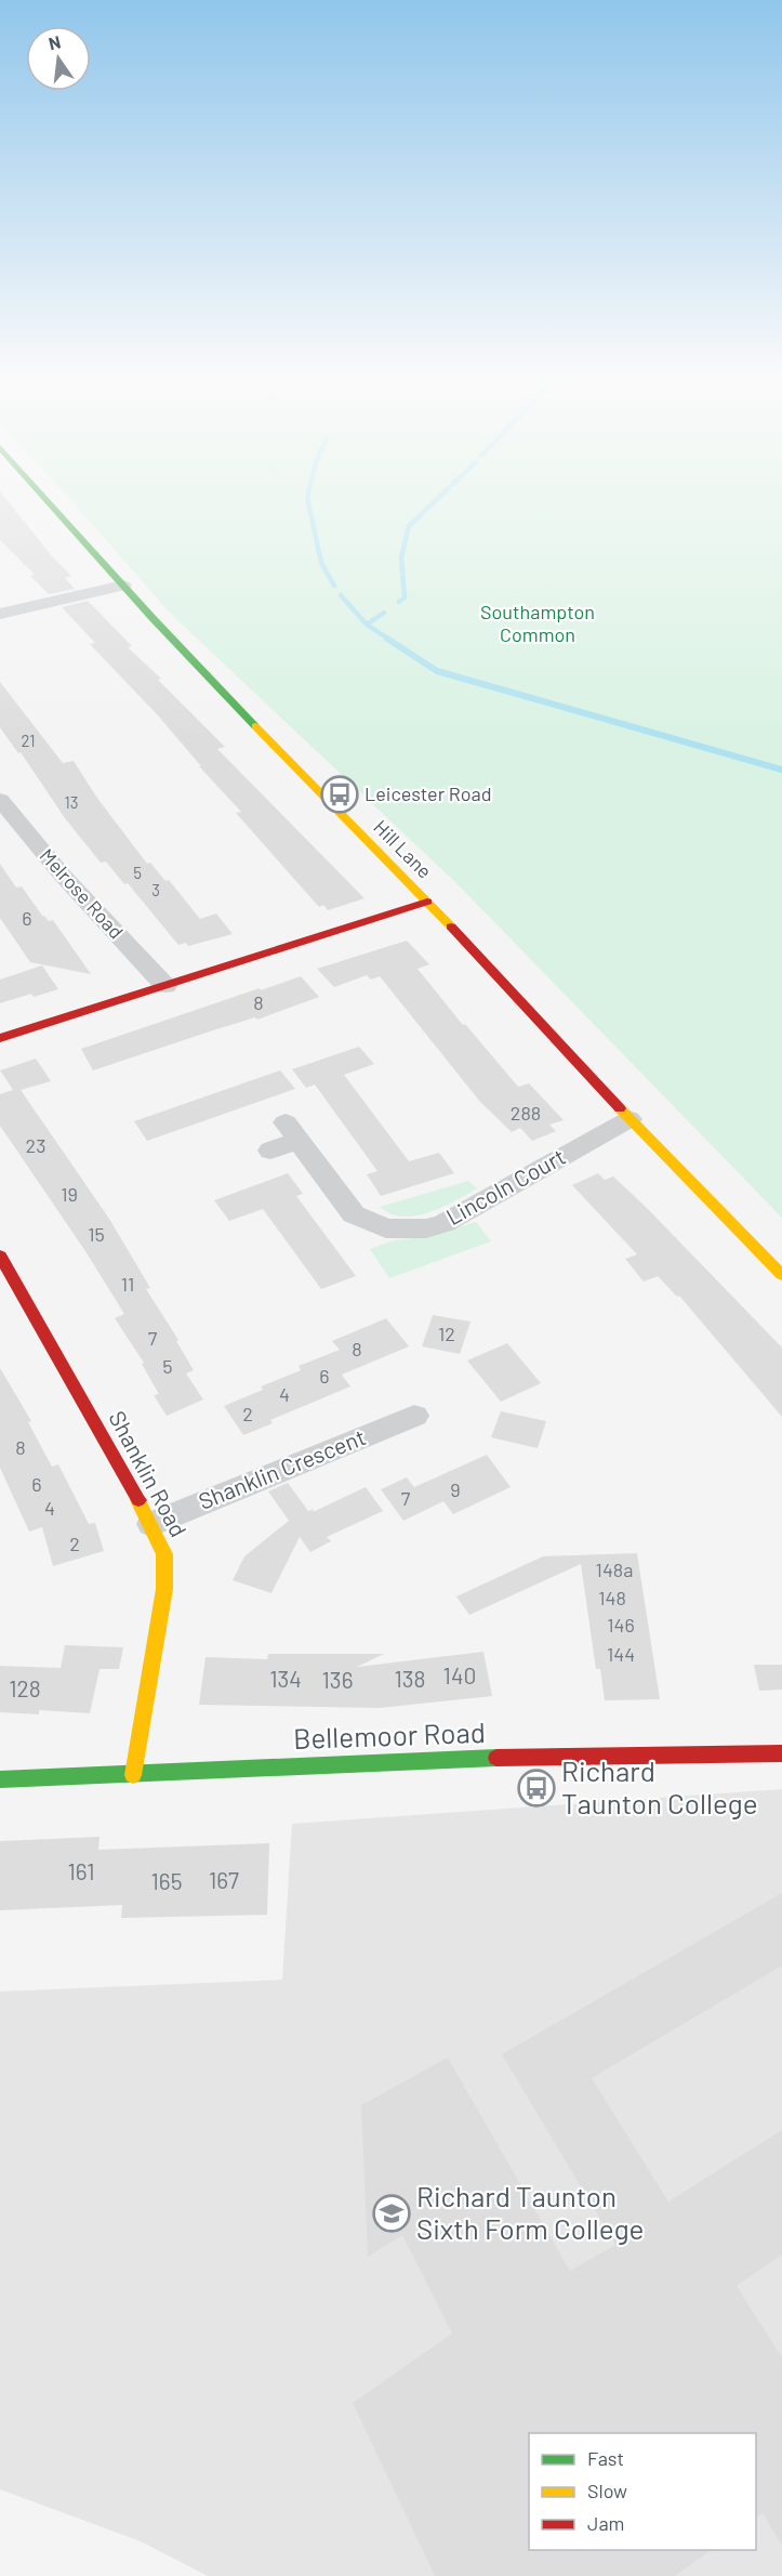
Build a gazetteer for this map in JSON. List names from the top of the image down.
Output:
{
  "streets": {
    "street": [
      "Hill Lane",
      "Melrose Road",
      "Lincoln Court",
      "Shanklin Crescent",
      "Shanklin Road",
      "Bellemoor Road"
    ]
  },
  "crossings": [
    ["Hill Lane", "Lincoln Court"],
    ["Shanklin Crescent", "Shanklin Road"],
    ["Shanklin Road", "Bellemoor Road"]
  ],
  "parks": ["Southampton Common"],
  "places": {
    "bus stop": ["Leicester Road", "Richard Taunton College"],
    "school or university": ["Richard Taunton Sixth Form College"]
  },
  "house_numbers": [
    "21",
    "13",
    "5",
    "3",
    "6",
    "8",
    "288",
    "23",
    "19",
    "15",
    "11",
    "12",
    "7",
    "8",
    "5",
    "6",
    "4",
    "2",
    "8",
    "6",
    "9",
    "7",
    "4",
    "2",
    "148a",
    "148",
    "146",
    "144",
    "140",
    "134",
    "138",
    "136",
    "128",
    "161",
    "167",
    "165"
  ],
  "legend": ["Fast", "Slow", "Jam"],
  "north": "top"
}
